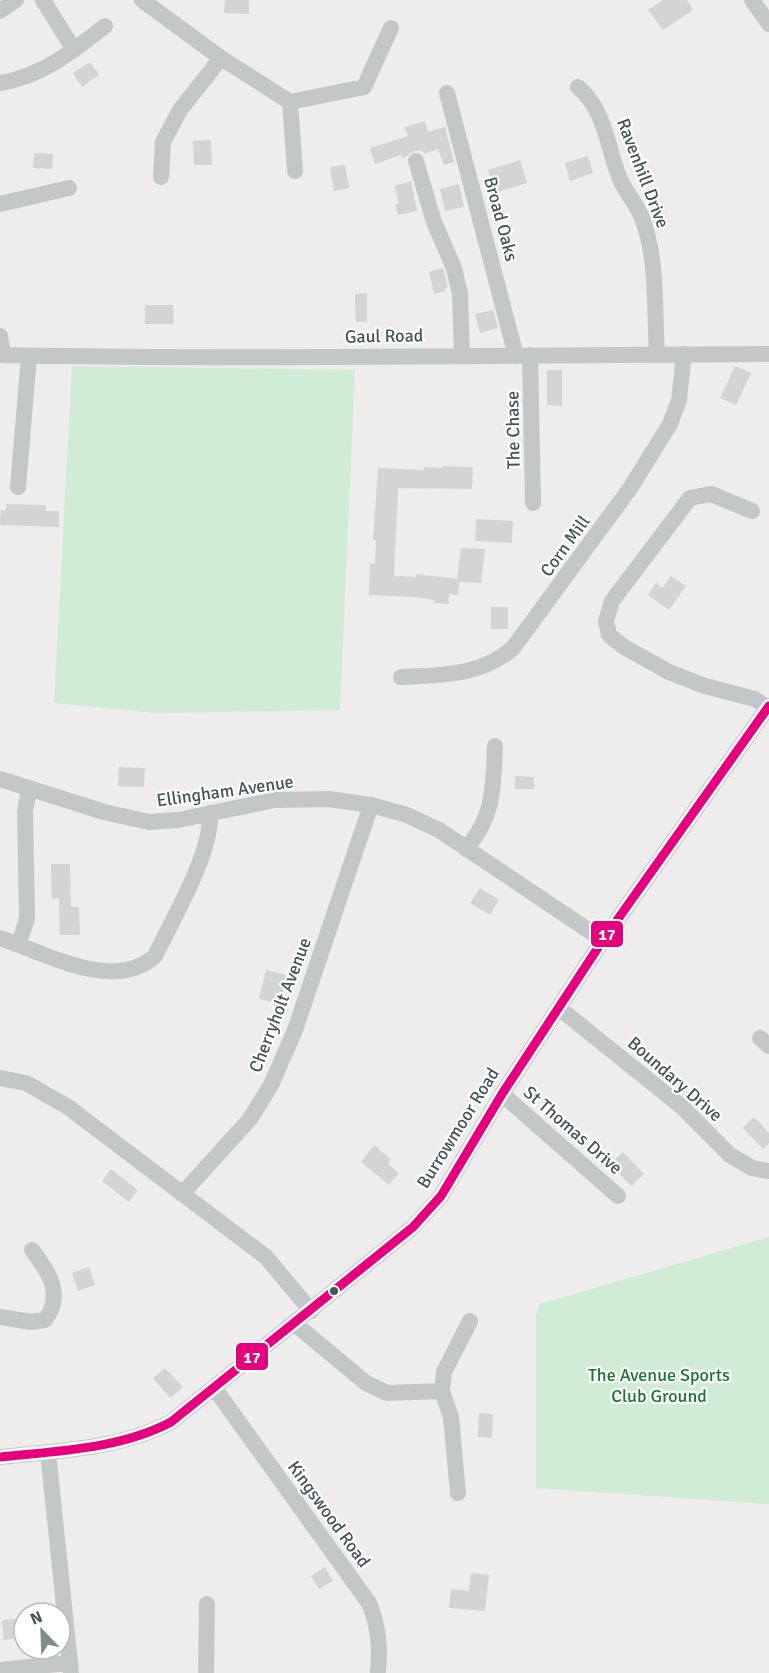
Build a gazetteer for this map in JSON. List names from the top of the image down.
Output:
{
  "streets": {
    "street": [
      "Ravenhill Drive",
      "Broad Oaks",
      "Gaul Road",
      "The Chase",
      "Corn Mill",
      "Ellingham Avenue",
      "Cherryholt Avenue",
      "Boundary Drive",
      "Burrowmoor Road",
      "St Thomas Drive",
      "Kingswood Road"
    ]
  },
  "crossings": [
    ["Ravenhill Drive", "Gaul Road"],
    ["Broad Oaks", "Gaul Road"],
    ["Broad Oaks", "The Chase"],
    ["Gaul Road", "The Chase"],
    ["Gaul Road", "Corn Mill"],
    ["Ellingham Avenue", "Cherryholt Avenue"],
    ["Ellingham Avenue", "Burrowmoor Road"],
    ["Boundary Drive", "Burrowmoor Road"],
    ["Burrowmoor Road", "St Thomas Drive"],
    ["Burrowmoor Road", "Kingswood Road"]
  ],
  "parks": ["The Avenue Sports Club Ground"],
  "lines": ["transit line 17"],
  "north": "top left"
}
